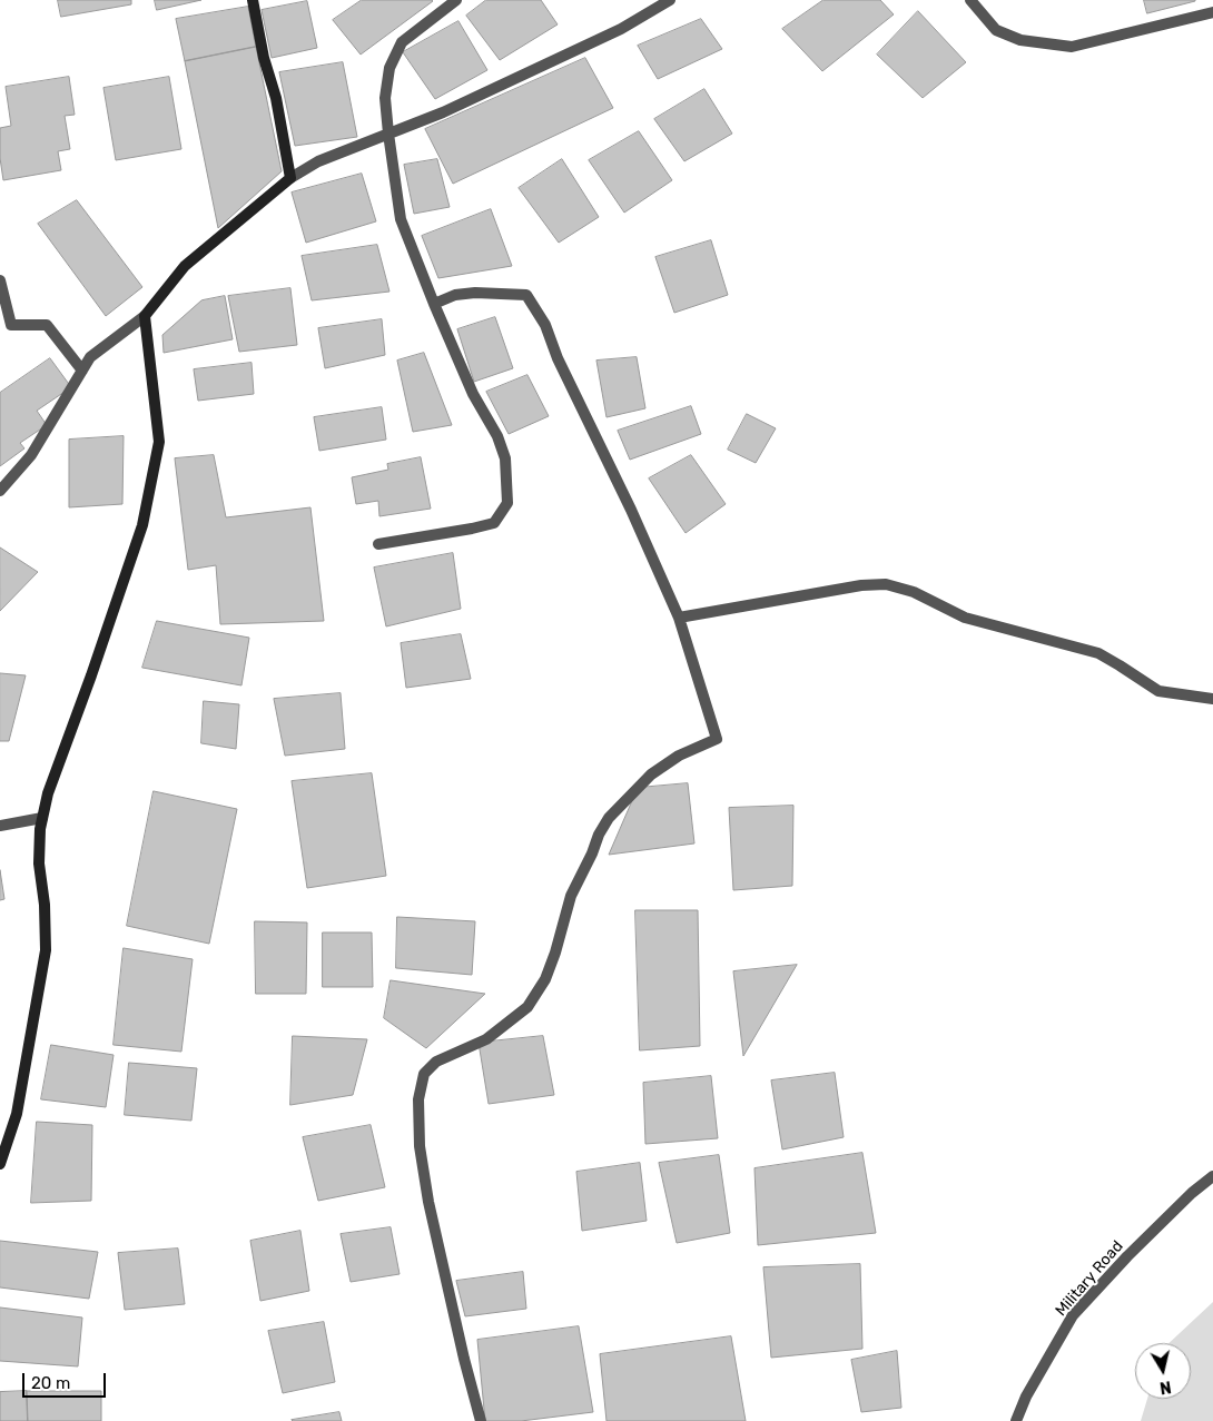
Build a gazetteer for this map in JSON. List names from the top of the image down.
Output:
{
  "streets": {
    "street": ["Military Road"]
  },
  "scale_bar": "20 m",
  "north": "bottom"
}
